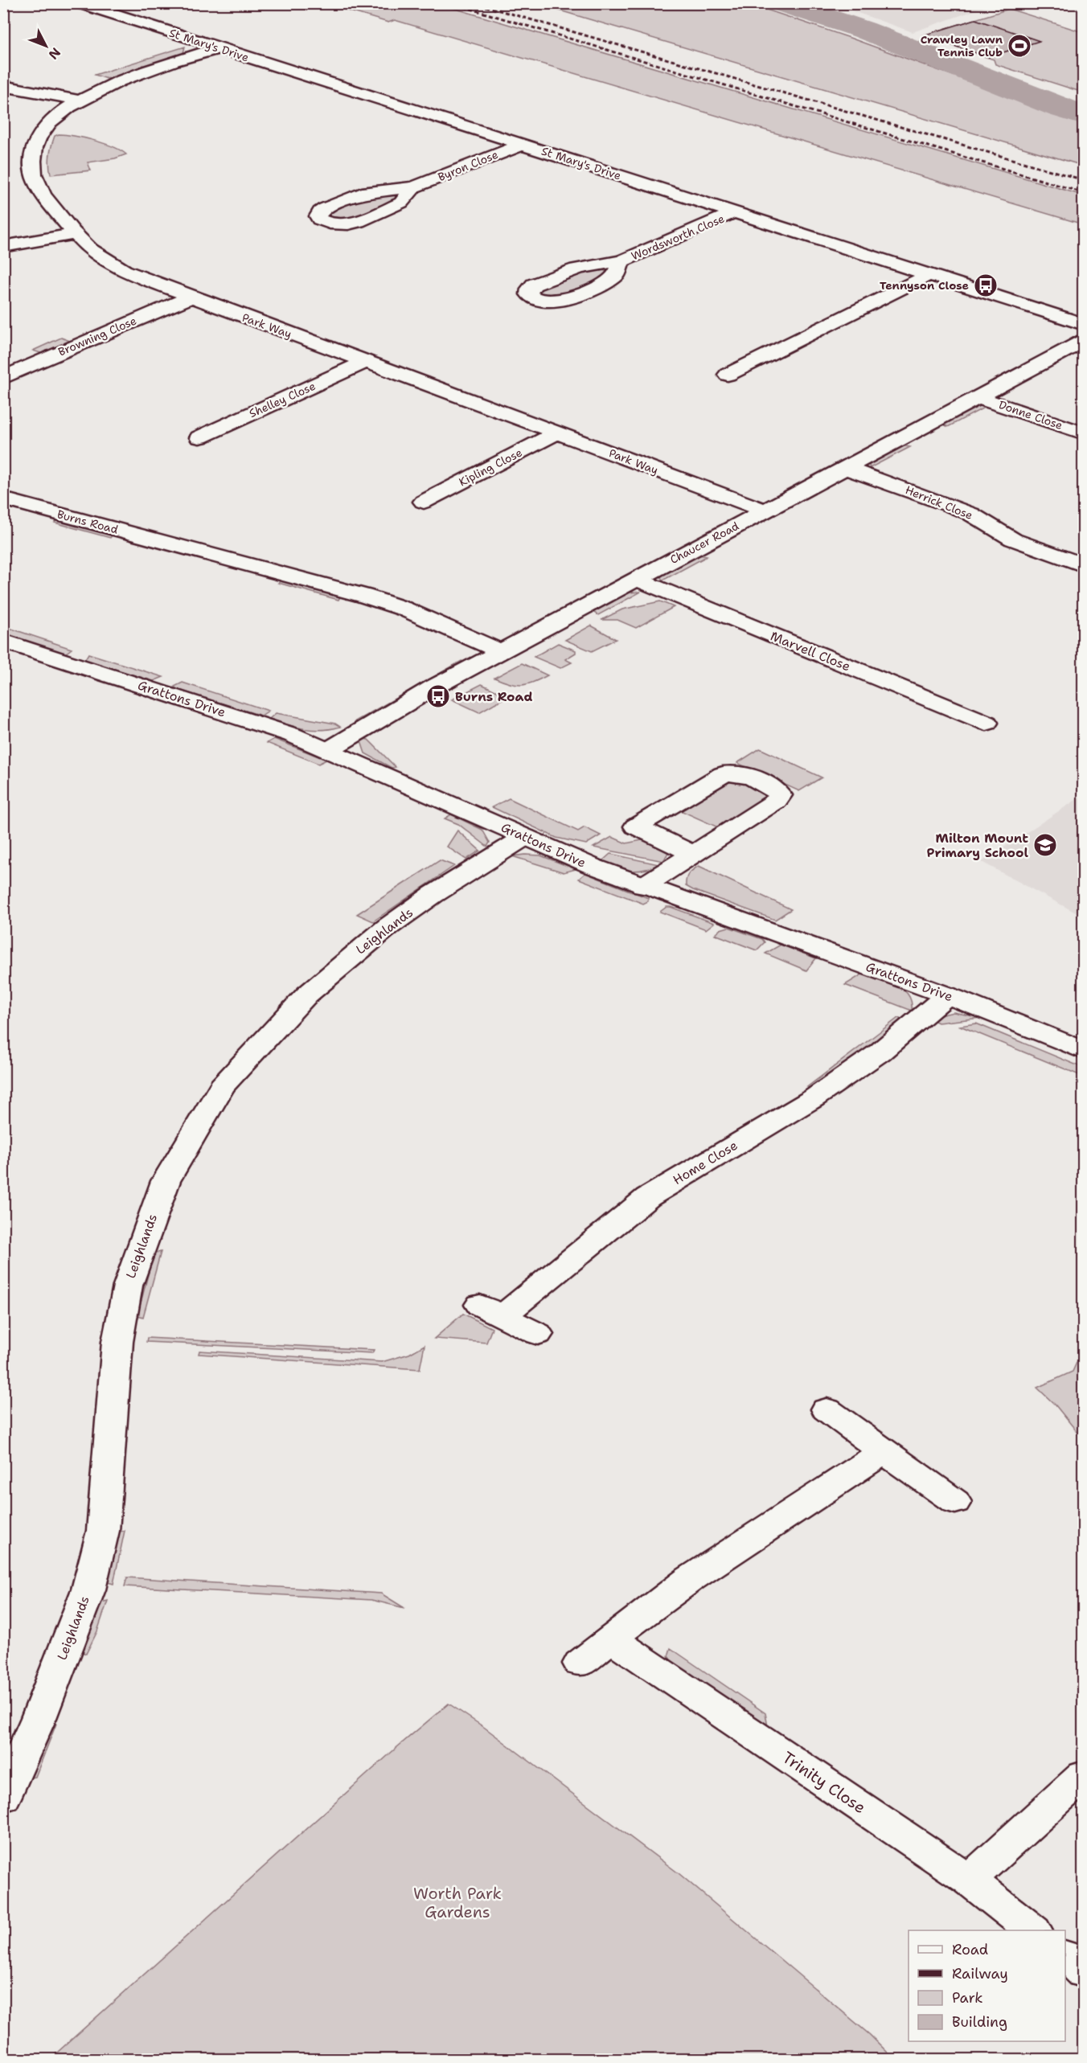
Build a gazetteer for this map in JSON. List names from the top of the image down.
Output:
{
  "streets": {
    "street": [
      "St Mary's Drive",
      "Byron Close",
      "Wordsworth Close",
      "Park Way",
      "Browning Close",
      "Shelley Close",
      "Donne Close",
      "Kipling Close",
      "Herrick Close",
      "Burns Road",
      "Chaucer Road",
      "Marvell Close",
      "Grattons Drive",
      "Leighlands",
      "Home Close",
      "Trinity Close"
    ]
  },
  "crossings": [
    ["St Mary's Drive", "Byron Close"],
    ["St Mary's Drive", "Wordsworth Close"],
    ["St Mary's Drive", "Park Way"],
    ["Park Way", "Browning Close"],
    ["Park Way", "Shelley Close"],
    ["Park Way", "Kipling Close"],
    ["Park Way", "Chaucer Road"],
    ["Donne Close", "Chaucer Road"],
    ["Herrick Close", "Chaucer Road"],
    ["Burns Road", "Chaucer Road"],
    ["Chaucer Road", "Marvell Close"],
    ["Chaucer Road", "Grattons Drive"],
    ["Grattons Drive", "Leighlands"],
    ["Grattons Drive", "Home Close"]
  ],
  "parks": ["Worth Park Gardens"],
  "places": {
    "sports": ["Crawley Lawn Tennis Club"],
    "bus stop": ["Tennyson Close", "Burns Road"],
    "school or university": ["Milton Mount Primary School"]
  },
  "legend": [
    "Road",
    "Railway",
    "Park",
    "Building"
  ],
  "north": "bottom right"
}
